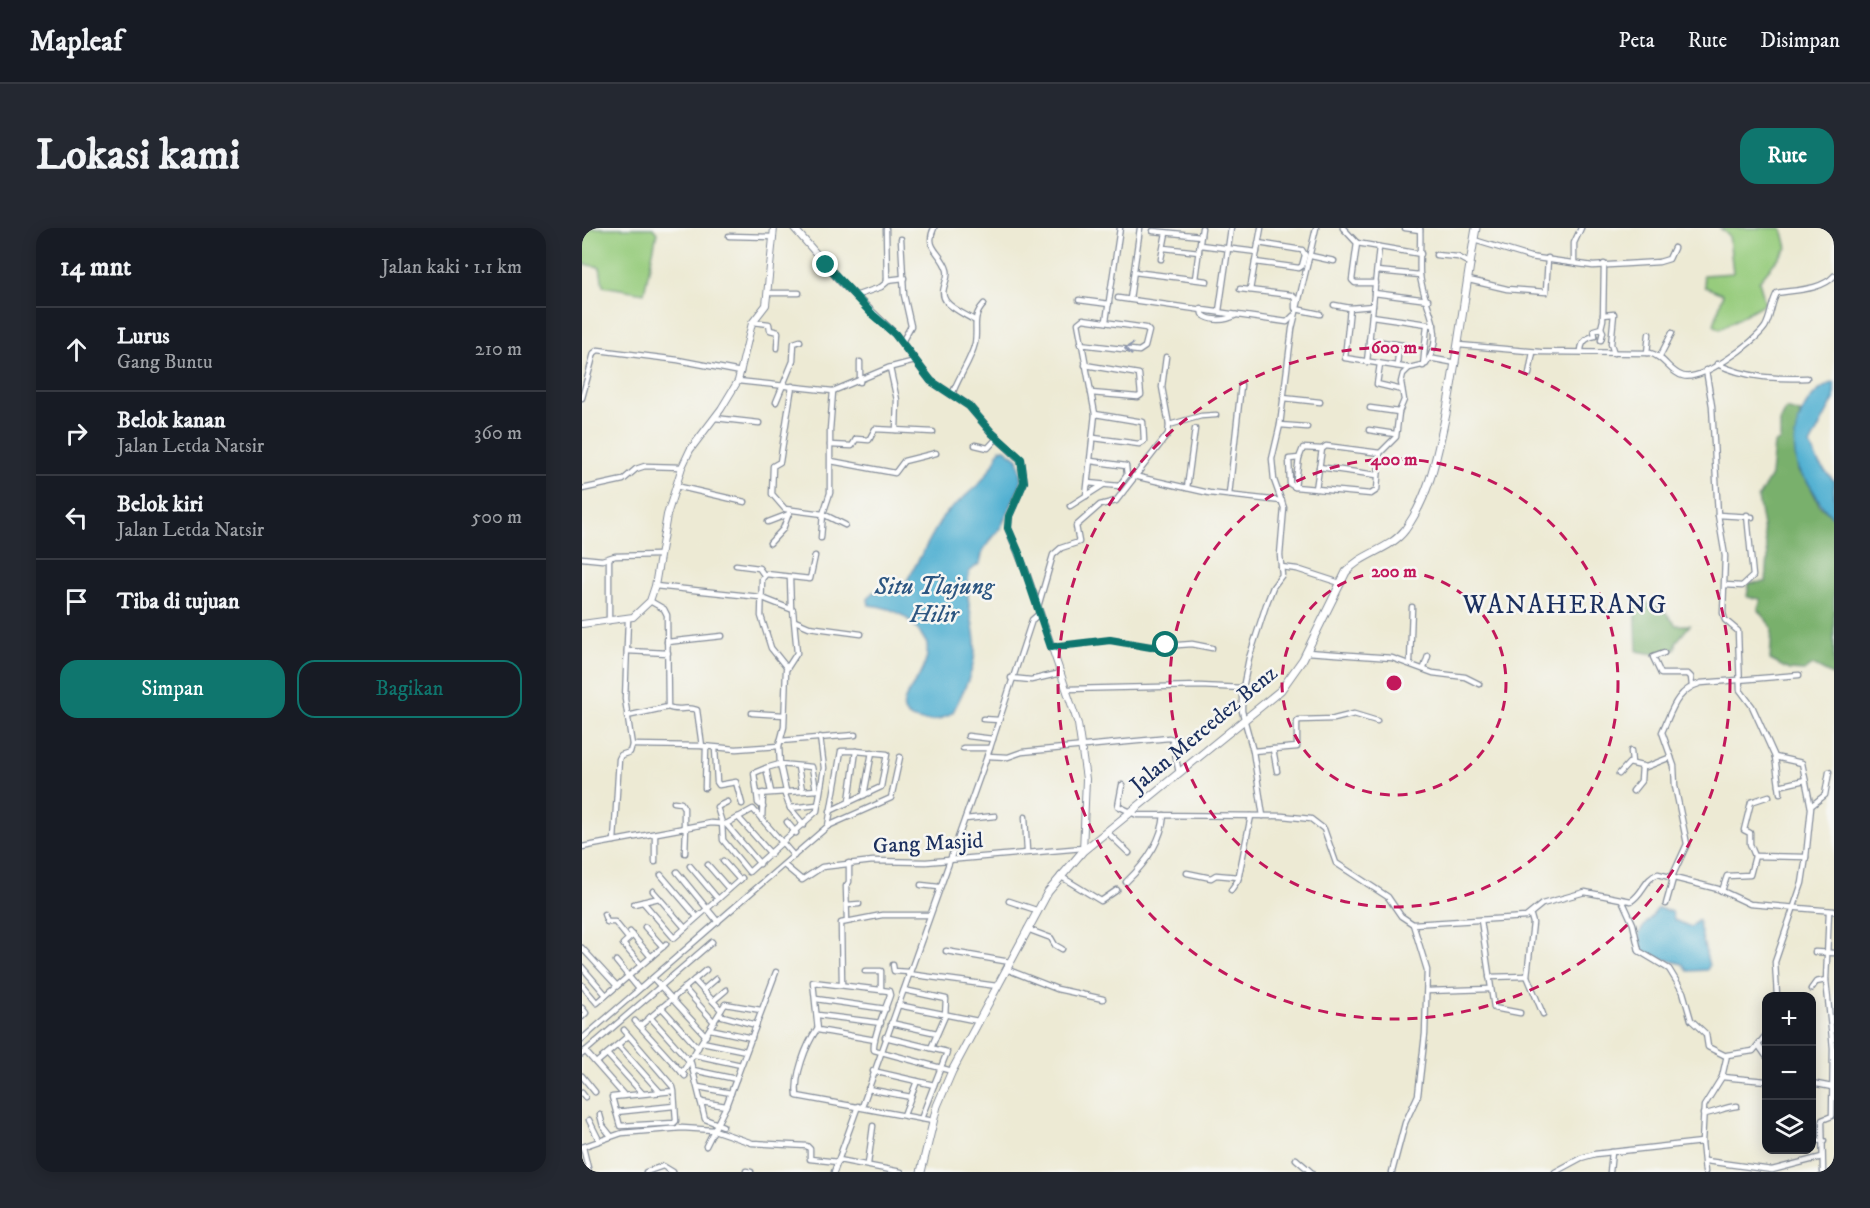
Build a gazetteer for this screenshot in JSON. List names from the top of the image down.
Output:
{
  "streets": {
    "main road": ["Jalan Mercedez Benz"],
    "street": ["Gang Masjid"]
  },
  "crossings": [
    ["Jalan Mercedez Benz", "Gang Masjid"]
  ],
  "districts": ["WANAHERANG"],
  "water": ["Situ Tlajung Hilir"],
  "page": {
    "header": "Mapleaf",
    "nav": ["Peta", "Rute", "Disimpan"],
    "buttons": [
      "Rute",
      ["Simpan", "Bagikan"]
    ],
    "title": "Lokasi kami",
    "heading": ["14 mnt", "Jalan kaki · 1.1 km"],
    "list": [
      ["Lurus", "Gang Buntu", "210 m"],
      ["Belok kanan", "Jalan Letda Natsir", "360 m"],
      ["Belok kiri", "Jalan Letda Natsir", "500 m"],
      "Tiba di tujuan"
    ],
    "map_buttons": ["+", "−"]
  },
  "rings": ["600 m", "400 m", "200 m"]
}
